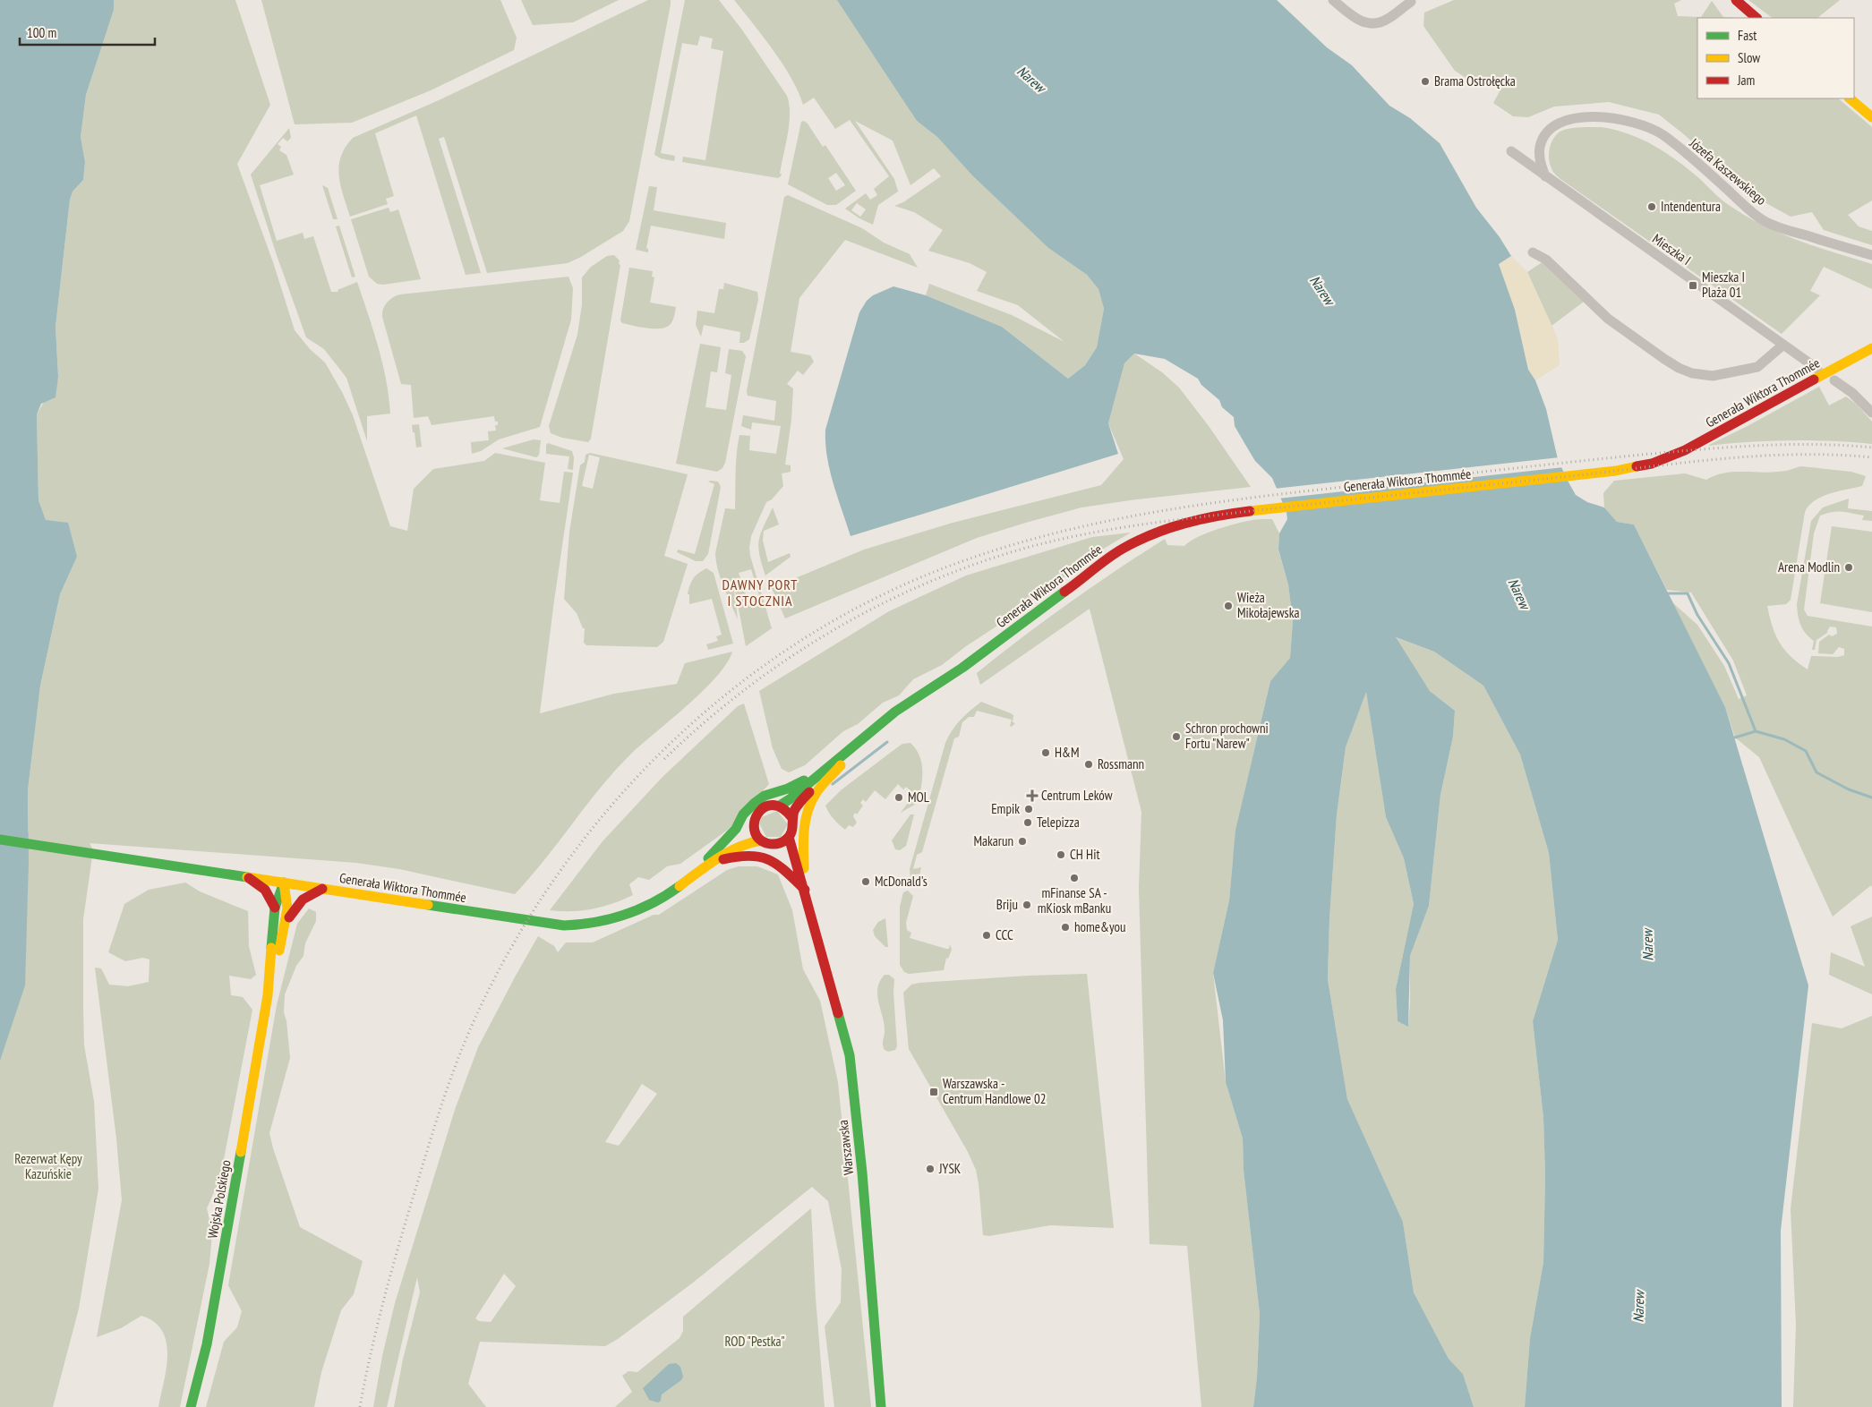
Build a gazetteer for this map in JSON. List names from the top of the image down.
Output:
{
  "streets": {
    "main road": ["Generała Wiktora Thommée", "Warszawska", "Wojska Polskiego"],
    "street": ["Józefa Kaszewskiego", "Mieszka I"]
  },
  "crossings": [
    ["Józefa Kaszewskiego", "Mieszka I"],
    ["Mieszka I", "Generała Wiktora Thommée"],
    ["Generała Wiktora Thommée", "Warszawska"],
    ["Generała Wiktora Thommée", "Wojska Polskiego"]
  ],
  "districts": ["DAWNY PORT I STOCZNIA"],
  "water": ["Narew"],
  "parks": ["Rezerwat Kępy Kazuńskie", "ROD \"Pestka\""],
  "places": {
    "other": [
      "Brama Ostrołęcka",
      "Intendentura",
      "Arena Modlin",
      "Wieża Mikołajewska",
      "Schron prochowni Fortu \"Narew\"",
      "H&M",
      "Rossmann",
      "MOL",
      "Empik",
      "Telepizza",
      "Makarun",
      "CH Hit",
      "mFinanse SA - mKiosk mBanku",
      "McDonald's",
      "Briju",
      "home&you",
      "CCC",
      "JYSK"
    ],
    "transit": ["Mieszka I Plaża 01", "Warszawska - Centrum Handlowe 02"],
    "health": ["Centrum Leków"]
  },
  "legend": ["Fast", "Slow", "Jam"],
  "scale_bar": "100 m"
}
